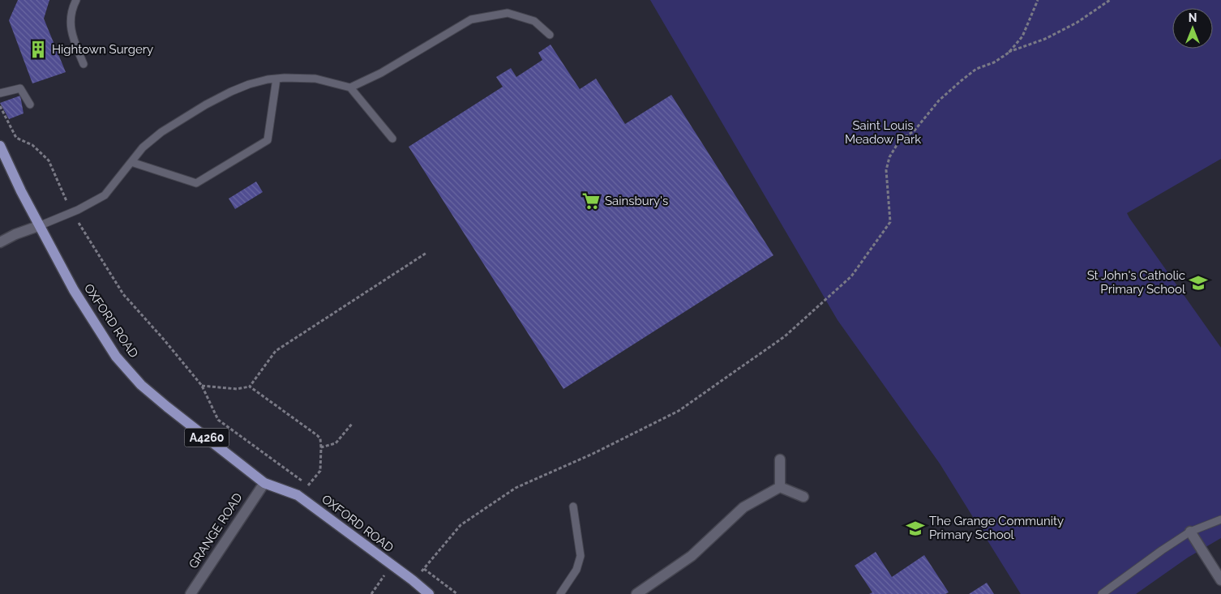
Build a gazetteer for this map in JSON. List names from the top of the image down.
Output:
{
  "streets": {
    "main road": ["OXFORD ROAD", "A4260"],
    "street": ["GRANGE ROAD"]
  },
  "crossings": [
    ["OXFORD ROAD", "GRANGE ROAD"]
  ],
  "parks": ["Saint Louis Meadow Park"],
  "places": {
    "building": ["Hightown Surgery"],
    "supermarket": ["Sainsbury's"],
    "school or university": ["St John's Catholic Primary School", "The Grange Community Primary School"]
  },
  "north": "top"
}
